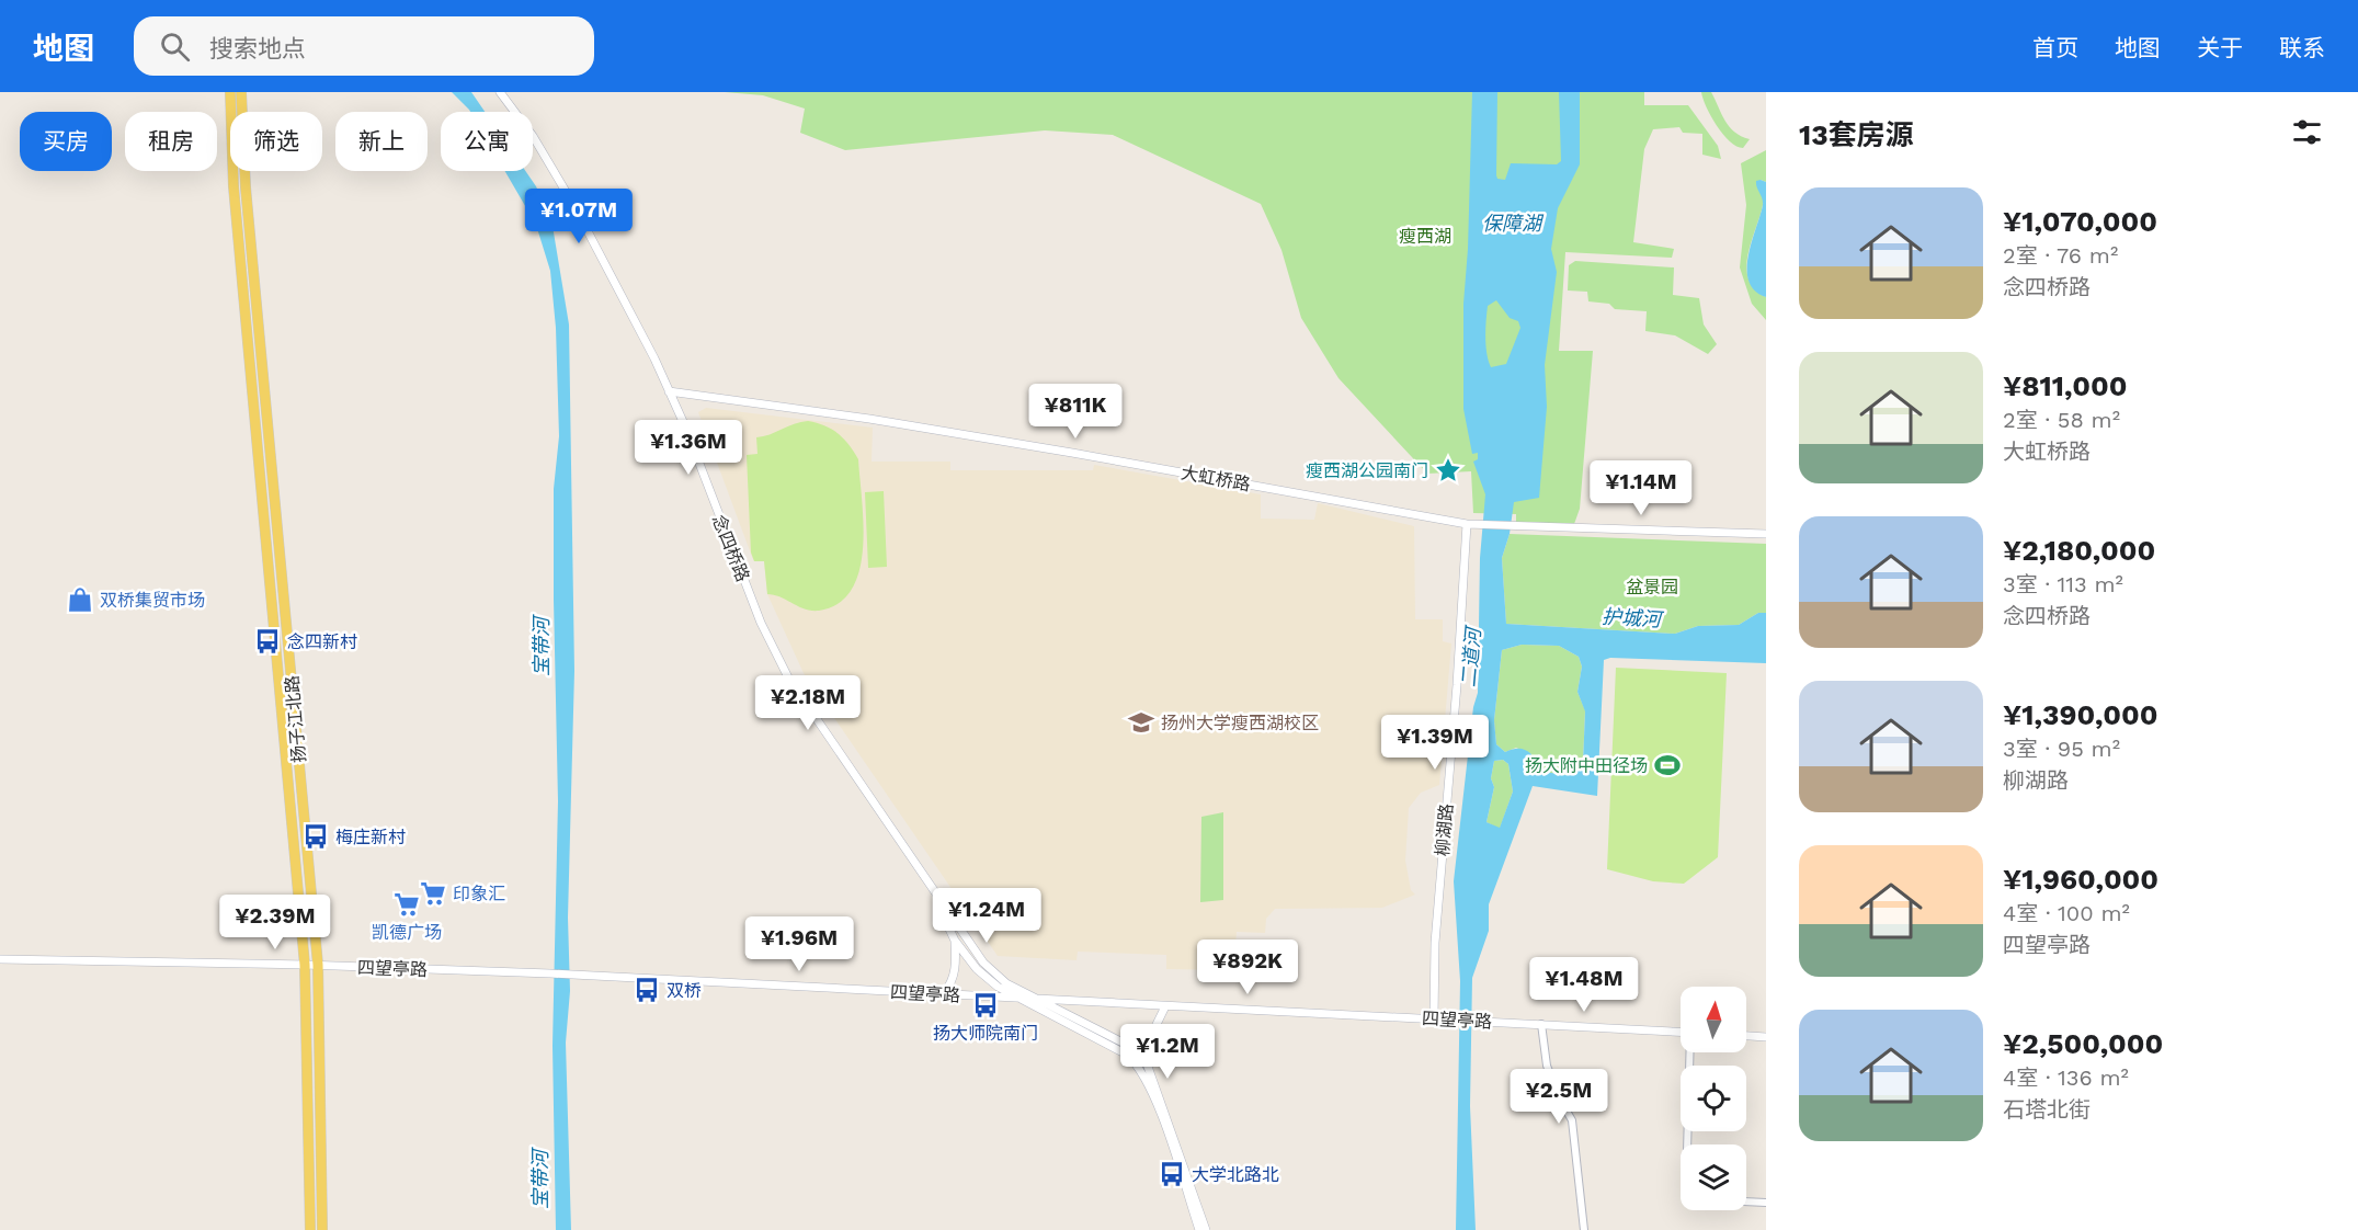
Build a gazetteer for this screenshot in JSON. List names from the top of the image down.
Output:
{
  "streets": {
    "main road": ["扬子江北路"],
    "street": [
      "大虹桥路",
      "念四桥路",
      "柳湖路",
      "四望亭路"
    ]
  },
  "crossings": [
    ["大虹桥路", "念四桥路"],
    ["大虹桥路", "柳湖路"],
    ["念四桥路", "四望亭路"],
    ["扬子江北路", "四望亭路"],
    ["柳湖路", "四望亭路"]
  ],
  "water": [
    "保障湖",
    "护城河",
    "宝带河",
    "二道河"
  ],
  "parks": ["瘦西湖", "盆景园"],
  "places": {
    "place": ["瘦西湖公园南门"],
    "shop": ["双桥集贸市场"],
    "bus stop": [
      "念四新村",
      "梅庄新村",
      "双桥",
      "扬大师院南门",
      "大学北路北"
    ],
    "school or university": ["扬州大学瘦西湖校区"],
    "sports": ["扬大附中田径场"],
    "supermarket": ["印象汇", "凯德广场"]
  },
  "north": "top",
  "page": {
    "header": "地图",
    "search": "搜索地点",
    "nav": [
      "首页",
      "地图",
      "关于",
      "联系"
    ],
    "heading": "13套房源",
    "chip": [
      "买房",
      "租房",
      "筛选",
      "新上",
      "公寓"
    ],
    "list": [
      {
        "name": "¥1,070,000",
        "note": "2室 · 76 m² · 念四桥路"
      },
      {
        "name": "¥811,000",
        "note": "2室 · 58 m² · 大虹桥路"
      },
      {
        "name": "¥2,180,000",
        "note": "3室 · 113 m² · 念四桥路"
      },
      {
        "name": "¥1,390,000",
        "note": "3室 · 95 m² · 柳湖路"
      },
      {
        "name": "¥1,960,000",
        "note": "4室 · 100 m² · 四望亭路"
      },
      {
        "name": "¥2,500,000",
        "note": "4室 · 136 m² · 石塔北街"
      }
    ],
    "price": [
      "¥1.07M",
      "¥811K",
      "¥1.36M",
      "¥1.14M",
      "¥2.18M",
      "¥1.39M",
      "¥1.24M",
      "¥2.39M",
      "¥1.96M",
      "¥892K",
      "¥1.48M",
      "¥1.2M",
      "¥2.5M"
    ]
  }
}
